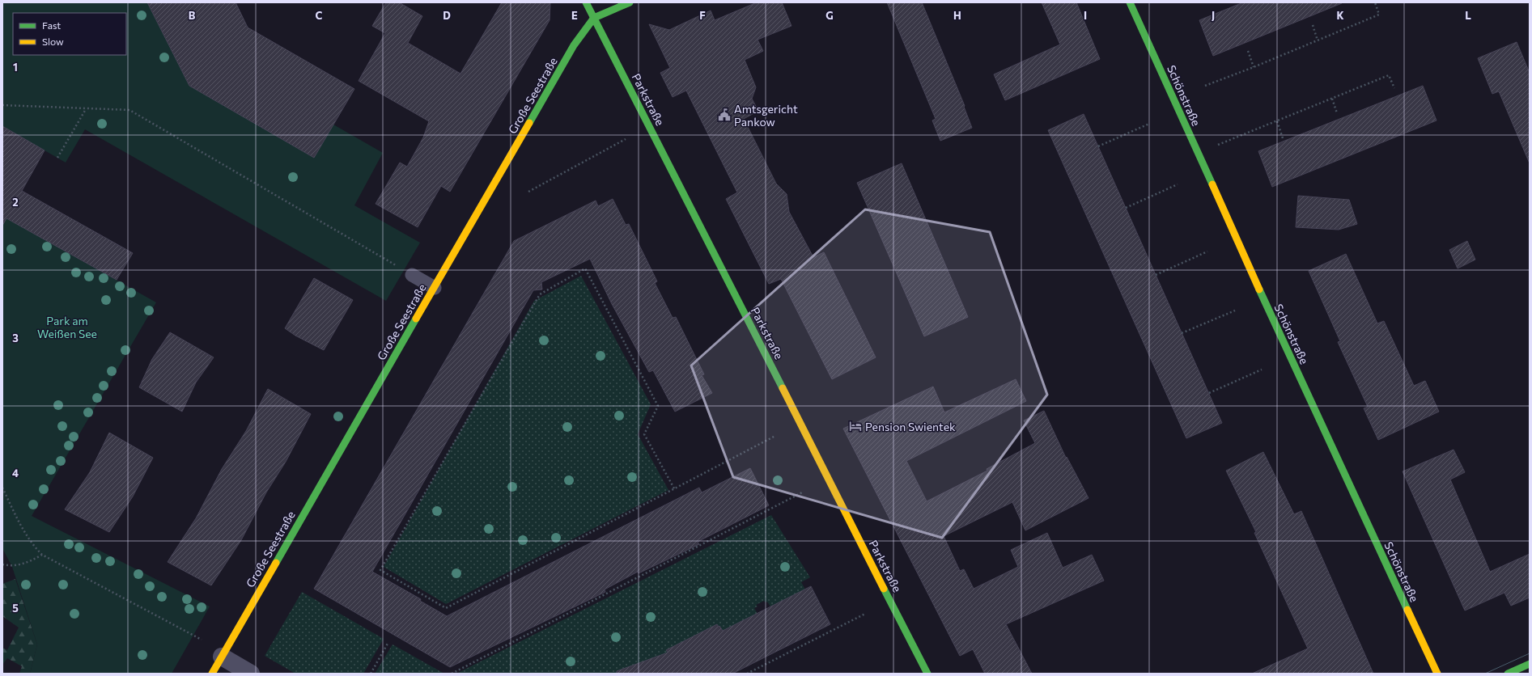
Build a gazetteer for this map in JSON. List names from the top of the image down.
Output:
{
  "streets": {
    "street": ["Große Seestraße", "Schönstraße", "Parkstraße"]
  },
  "crossings": [
    ["Große Seestraße", "Parkstraße"]
  ],
  "parks": ["Park am Weißen See"],
  "places": {
    "public building": ["Amtsgericht Pankow"],
    "hotel": ["Pension Swientek"]
  },
  "legend": ["Fast", "Slow"],
  "grid": {
    "columns": [
      "B",
      "C",
      "D",
      "E",
      "F",
      "G",
      "H",
      "I",
      "J",
      "K",
      "L"
    ],
    "rows": [
      "1",
      "2",
      "3",
      "4",
      "5"
    ]
  }
}
